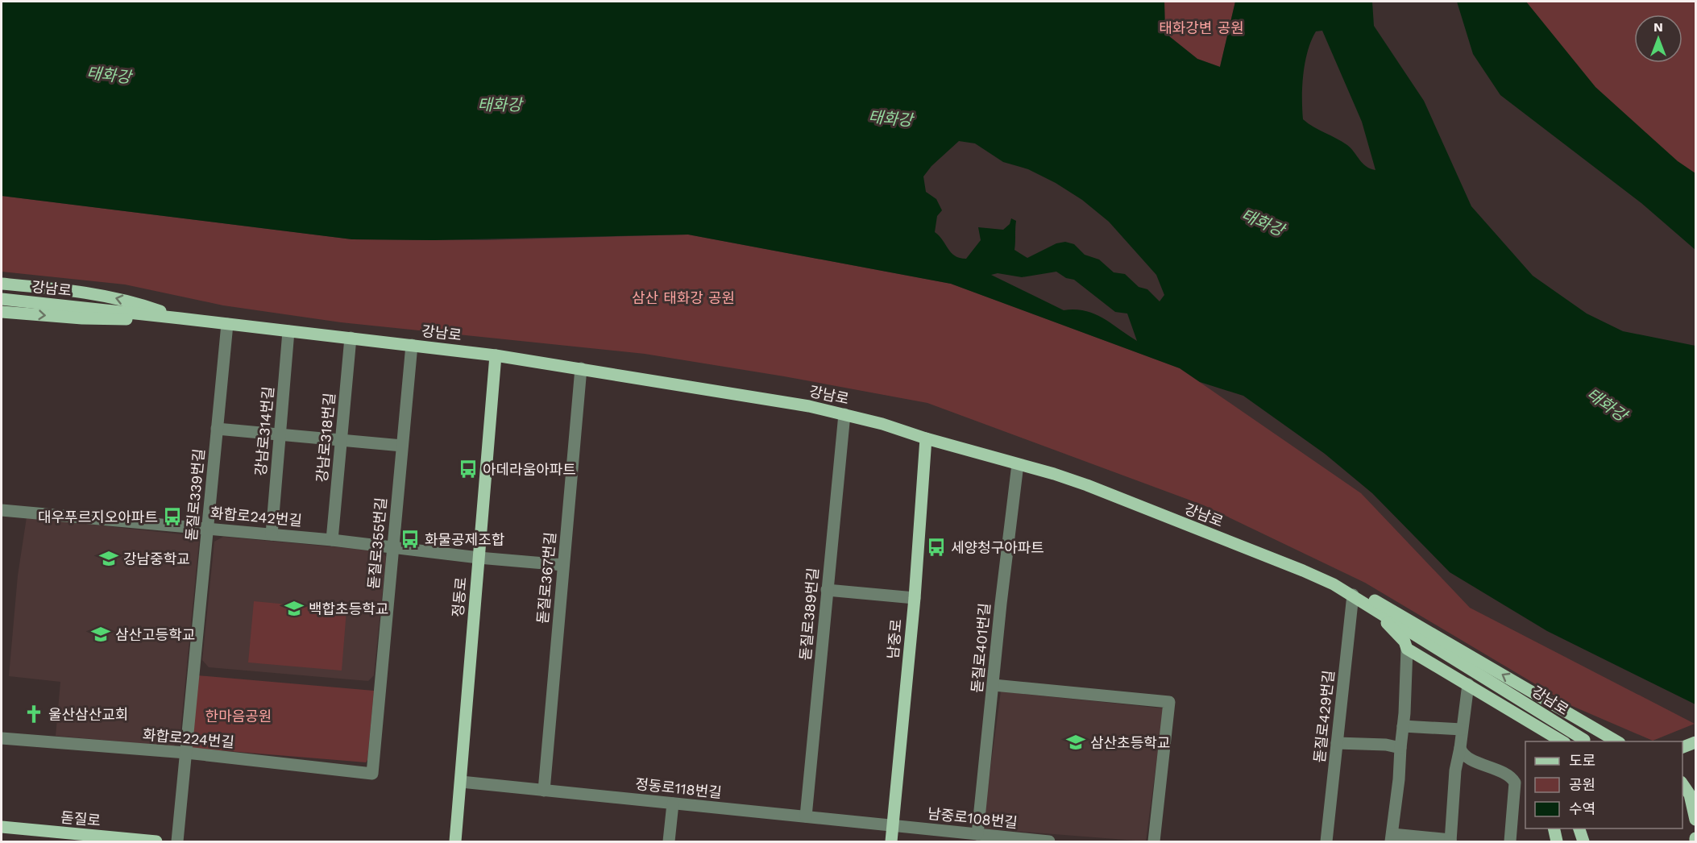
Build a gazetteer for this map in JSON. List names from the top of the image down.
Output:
{
  "streets": {
    "main road": [
      "강남로",
      "정동로",
      "남중로",
      "돋질로"
    ],
    "street": [
      "강남로314번길",
      "강남로318번길",
      "돋질로339번길",
      "화합로242번길",
      "돋질로355번길",
      "돋질로367번길",
      "돋질로389번길",
      "돋질로401번길",
      "돋질로429번길",
      "화합로224번길",
      "정동로118번길",
      "남중로108번길"
    ]
  },
  "crossings": [
    ["강남로", "강남로314번길"],
    ["강남로", "강남로318번길"],
    ["강남로", "돋질로339번길"],
    ["강남로", "돋질로355번길"],
    ["강남로", "돋질로367번길"],
    ["강남로", "정동로"],
    ["강남로", "돋질로389번길"],
    ["강남로", "남중로"],
    ["강남로", "돋질로401번길"],
    ["강남로", "돋질로429번길"],
    ["강남로314번길", "화합로242번길"],
    ["강남로318번길", "화합로242번길"],
    ["돋질로339번길", "화합로242번길"],
    ["돋질로339번길", "화합로224번길"],
    ["화합로242번길", "돋질로355번길"],
    ["화합로242번길", "돋질로367번길"],
    ["화합로242번길", "정동로"],
    ["돋질로355번길", "화합로224번길"],
    ["돋질로367번길", "정동로118번길"],
    ["정동로", "정동로118번길"],
    ["돋질로389번길", "정동로118번길"],
    ["남중로", "정동로118번길"],
    ["남중로", "남중로108번길"],
    ["돋질로401번길", "남중로108번길"],
    ["정동로118번길", "남중로108번길"]
  ],
  "water": ["태화강"],
  "parks": ["태화강변 공원", "삼산 태화강 공원", "한마음공원"],
  "places": {
    "bus stop": [
      "아데라움아파트",
      "대우푸르지오아파트",
      "화물공제조합",
      "세양청구아파트"
    ],
    "school or university": [
      "강남중학교",
      "백합초등학교",
      "삼산고등학교",
      "삼산초등학교"
    ],
    "church": ["울산삼산교회"]
  },
  "legend": ["도로", "공원", "수역"],
  "north": "top"
}
